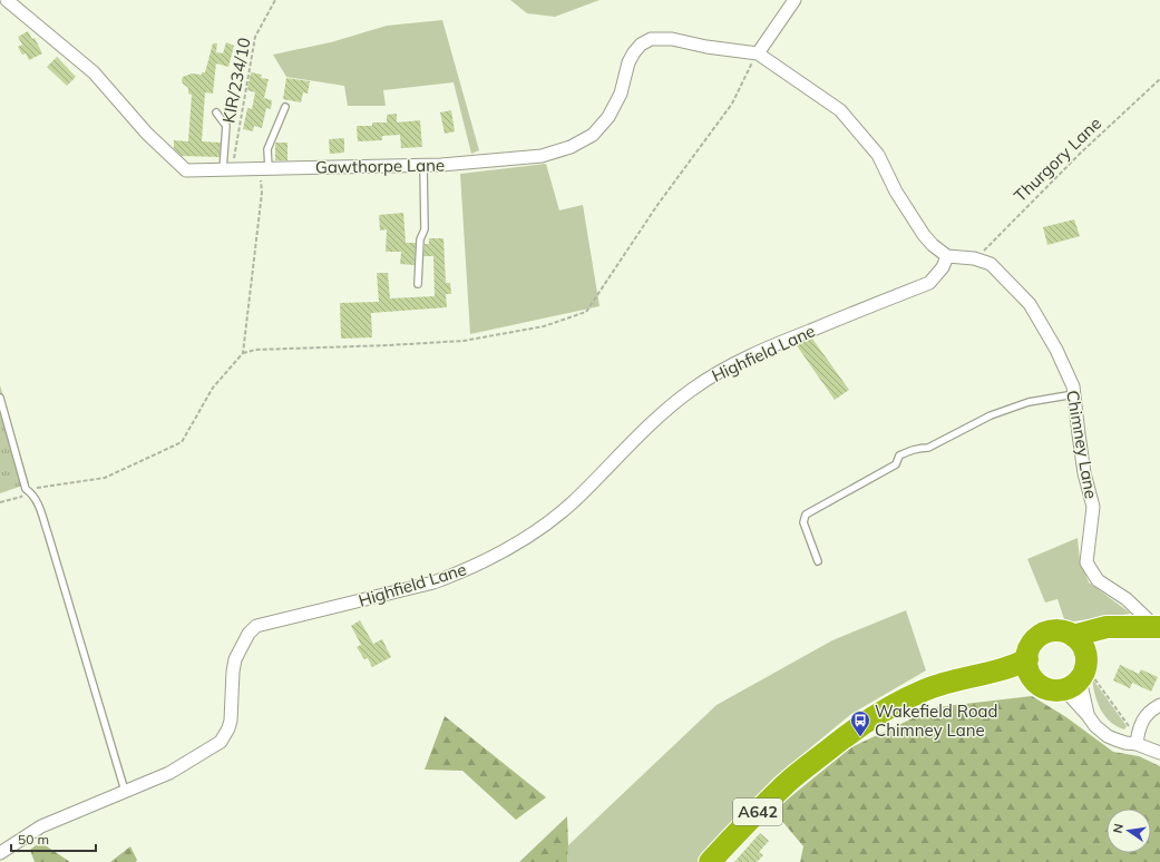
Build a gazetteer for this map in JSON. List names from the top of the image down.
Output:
{
  "streets": {
    "highway": ["A642"],
    "street": ["Gawthorpe Lane", "Highfield Lane", "Chimney Lane"],
    "path": ["KIR/234/10", "Thurgory Lane"]
  },
  "crossings": [
    ["KIR/234/10", "Gawthorpe Lane"],
    ["Thurgory Lane", "Chimney Lane"],
    ["Highfield Lane", "Chimney Lane"],
    ["Chimney Lane", "A642"]
  ],
  "places": {
    "bus stop": ["Wakefield Road Chimney Lane"]
  },
  "scale_bar": "50 m",
  "north": "left"
}
